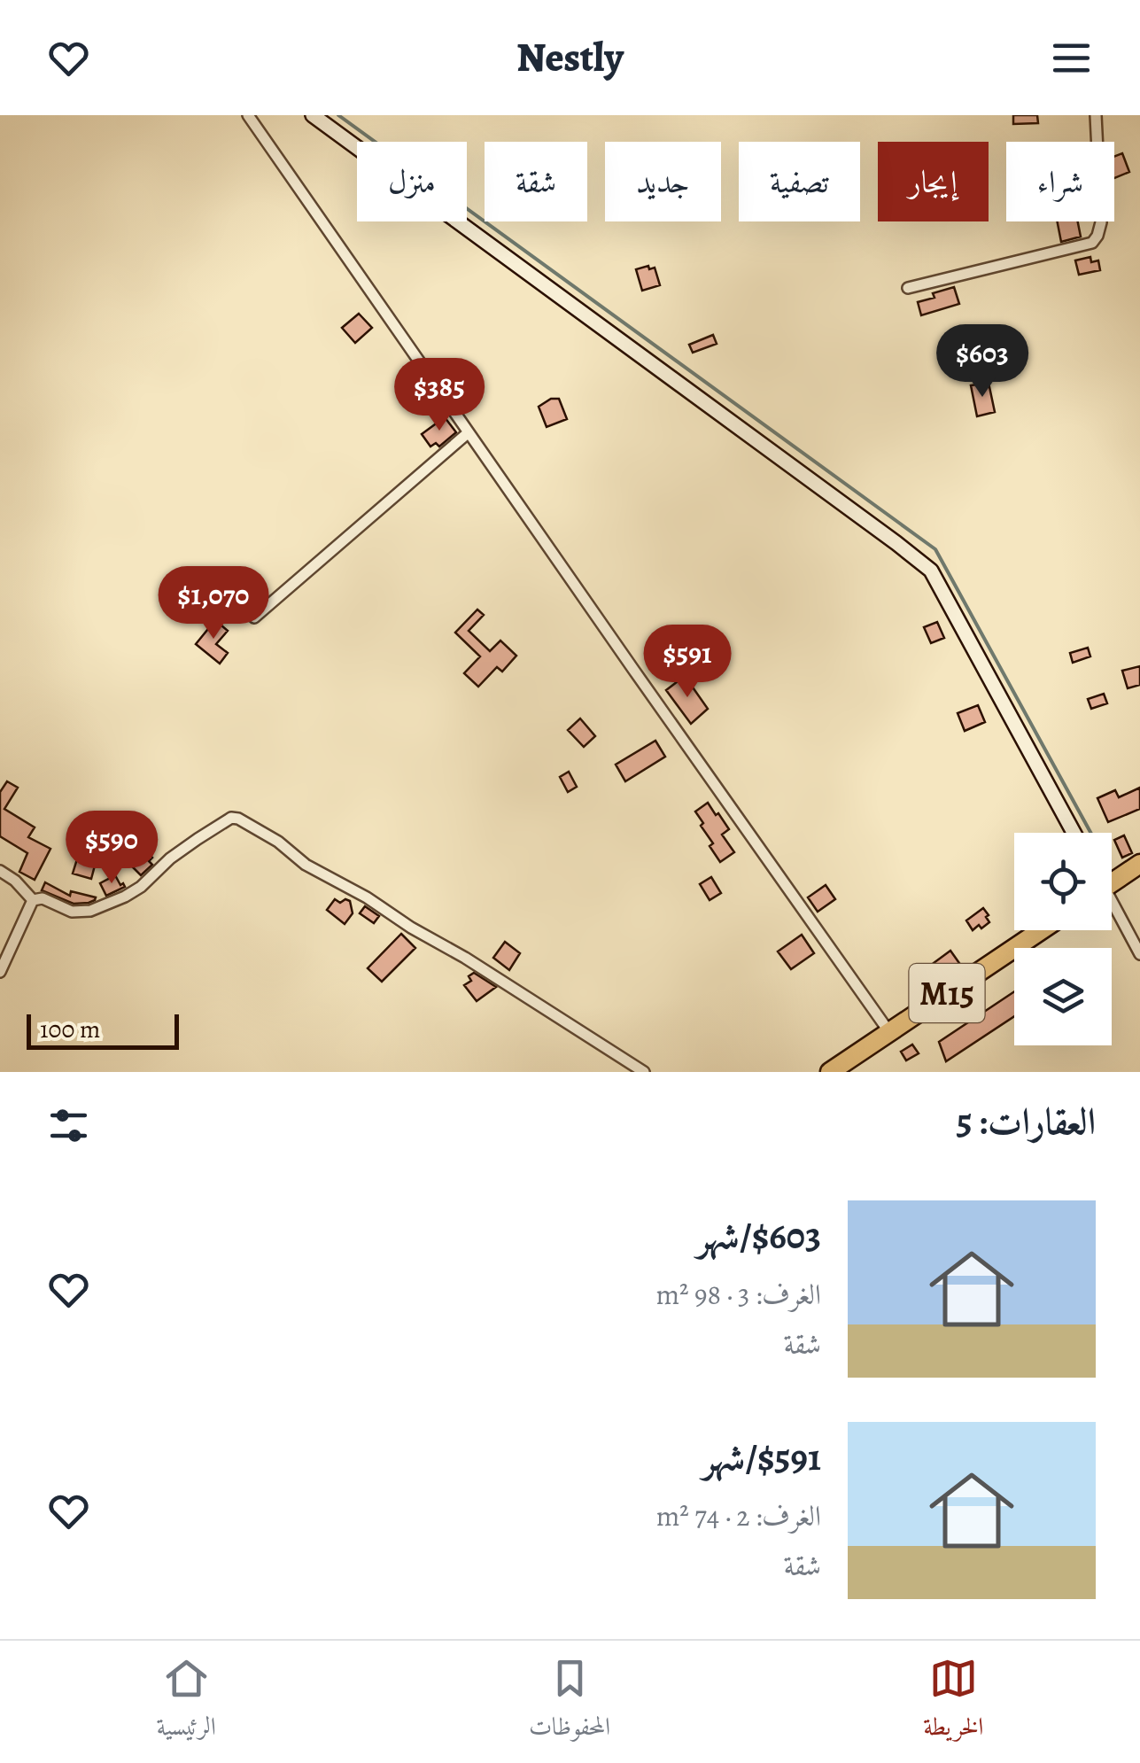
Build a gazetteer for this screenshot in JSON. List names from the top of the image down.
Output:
{
  "streets": {
    "highway": ["M15"]
  },
  "scale_bar": "100 m",
  "page": {
    "header": "Nestly",
    "chip": [
      "شراء",
      "إيجار",
      "تصفية",
      "جديد",
      "شقة",
      "منزل"
    ],
    "price": [
      "$603",
      "$385",
      "$1,070",
      "$591",
      "$590"
    ],
    "scale": "100 m",
    "heading": "العقارات: 5",
    "list": [
      {
        "name": "$603/شهر",
        "note": "الغرف: 3 · 98 m² · شقة"
      },
      {
        "name": "$591/شهر",
        "note": "الغرف: 2 · 74 m² · شقة"
      }
    ],
    "tabs": ["الخريطة", "المحفوظات", "الرئيسية"]
  }
}
